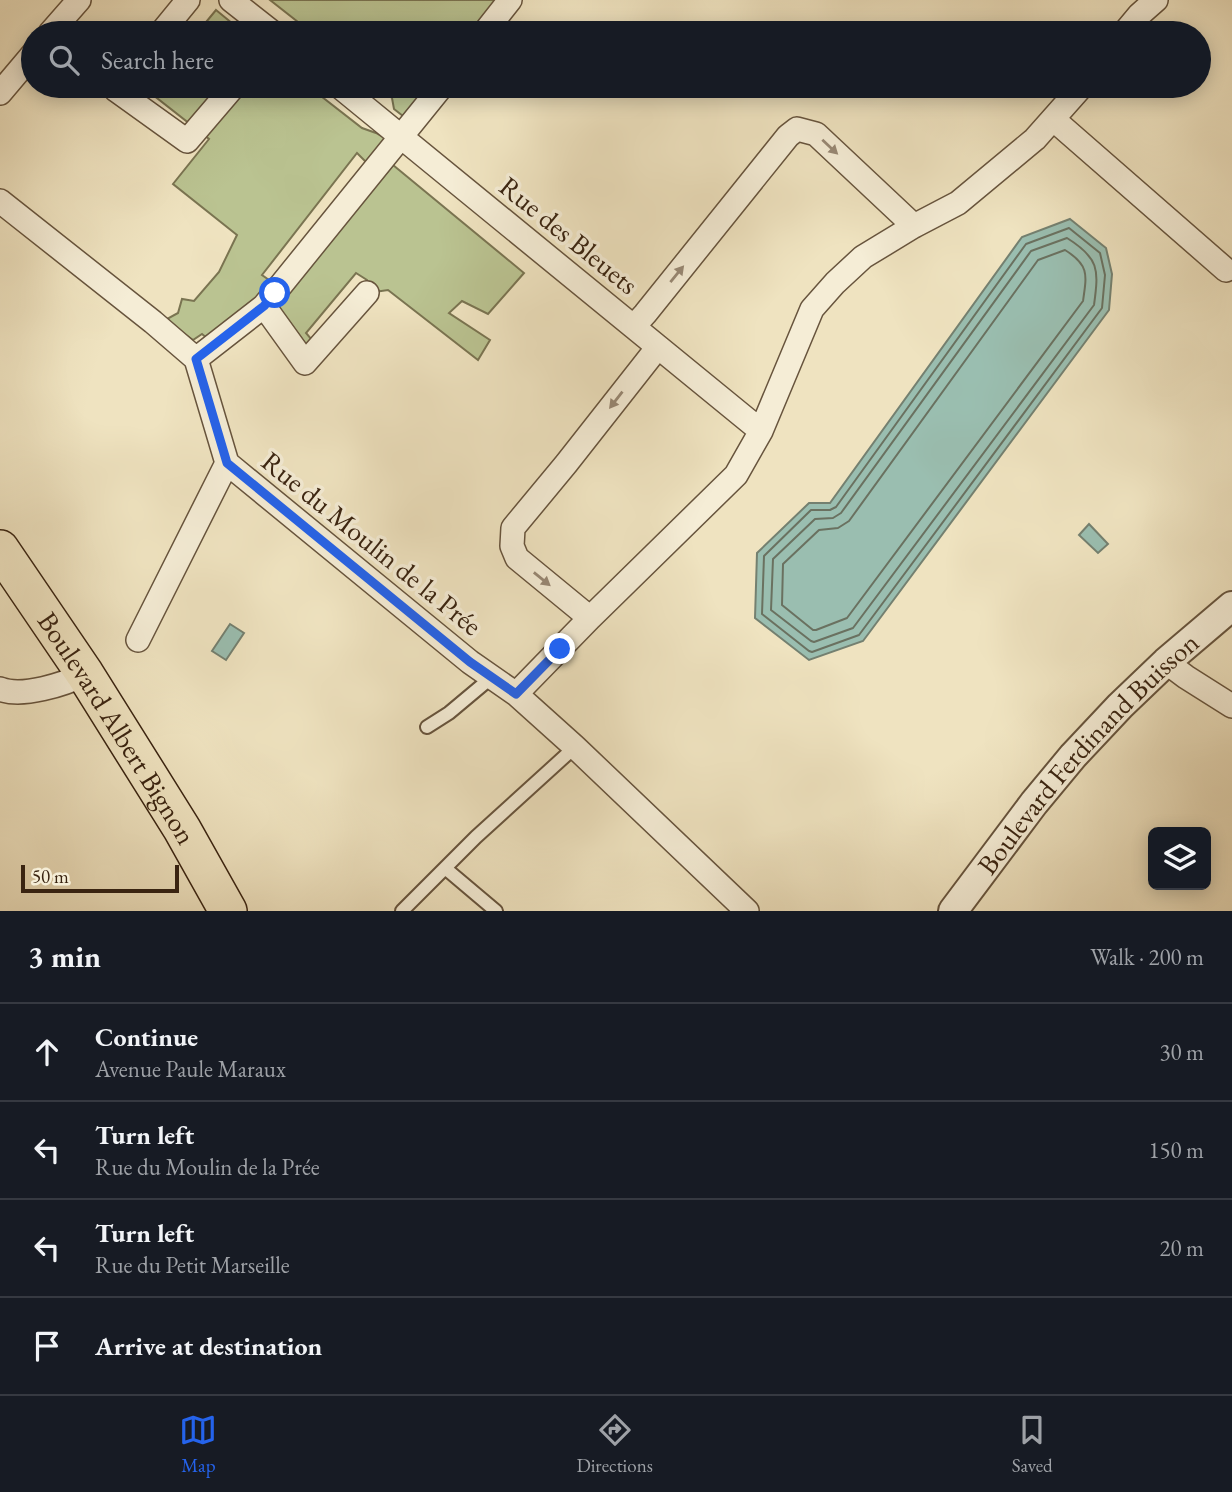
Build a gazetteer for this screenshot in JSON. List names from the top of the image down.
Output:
{
  "streets": {
    "main road": ["Boulevard Albert Bignon"],
    "street": ["Rue des Bleuets", "Rue du Moulin de la Prée", "Boulevard Ferdinand Buisson"]
  },
  "scale_bar": "50 m",
  "page": {
    "search": "Search here",
    "scale": "50 m",
    "heading": ["3 min", "Walk · 200 m"],
    "list": [
      ["Continue", "Avenue Paule Maraux", "30 m"],
      ["Turn left", "Rue du Moulin de la Prée", "150 m"],
      ["Turn left", "Rue du Petit Marseille", "20 m"],
      "Arrive at destination"
    ],
    "nav": ["Map", "Directions", "Saved"]
  }
}
